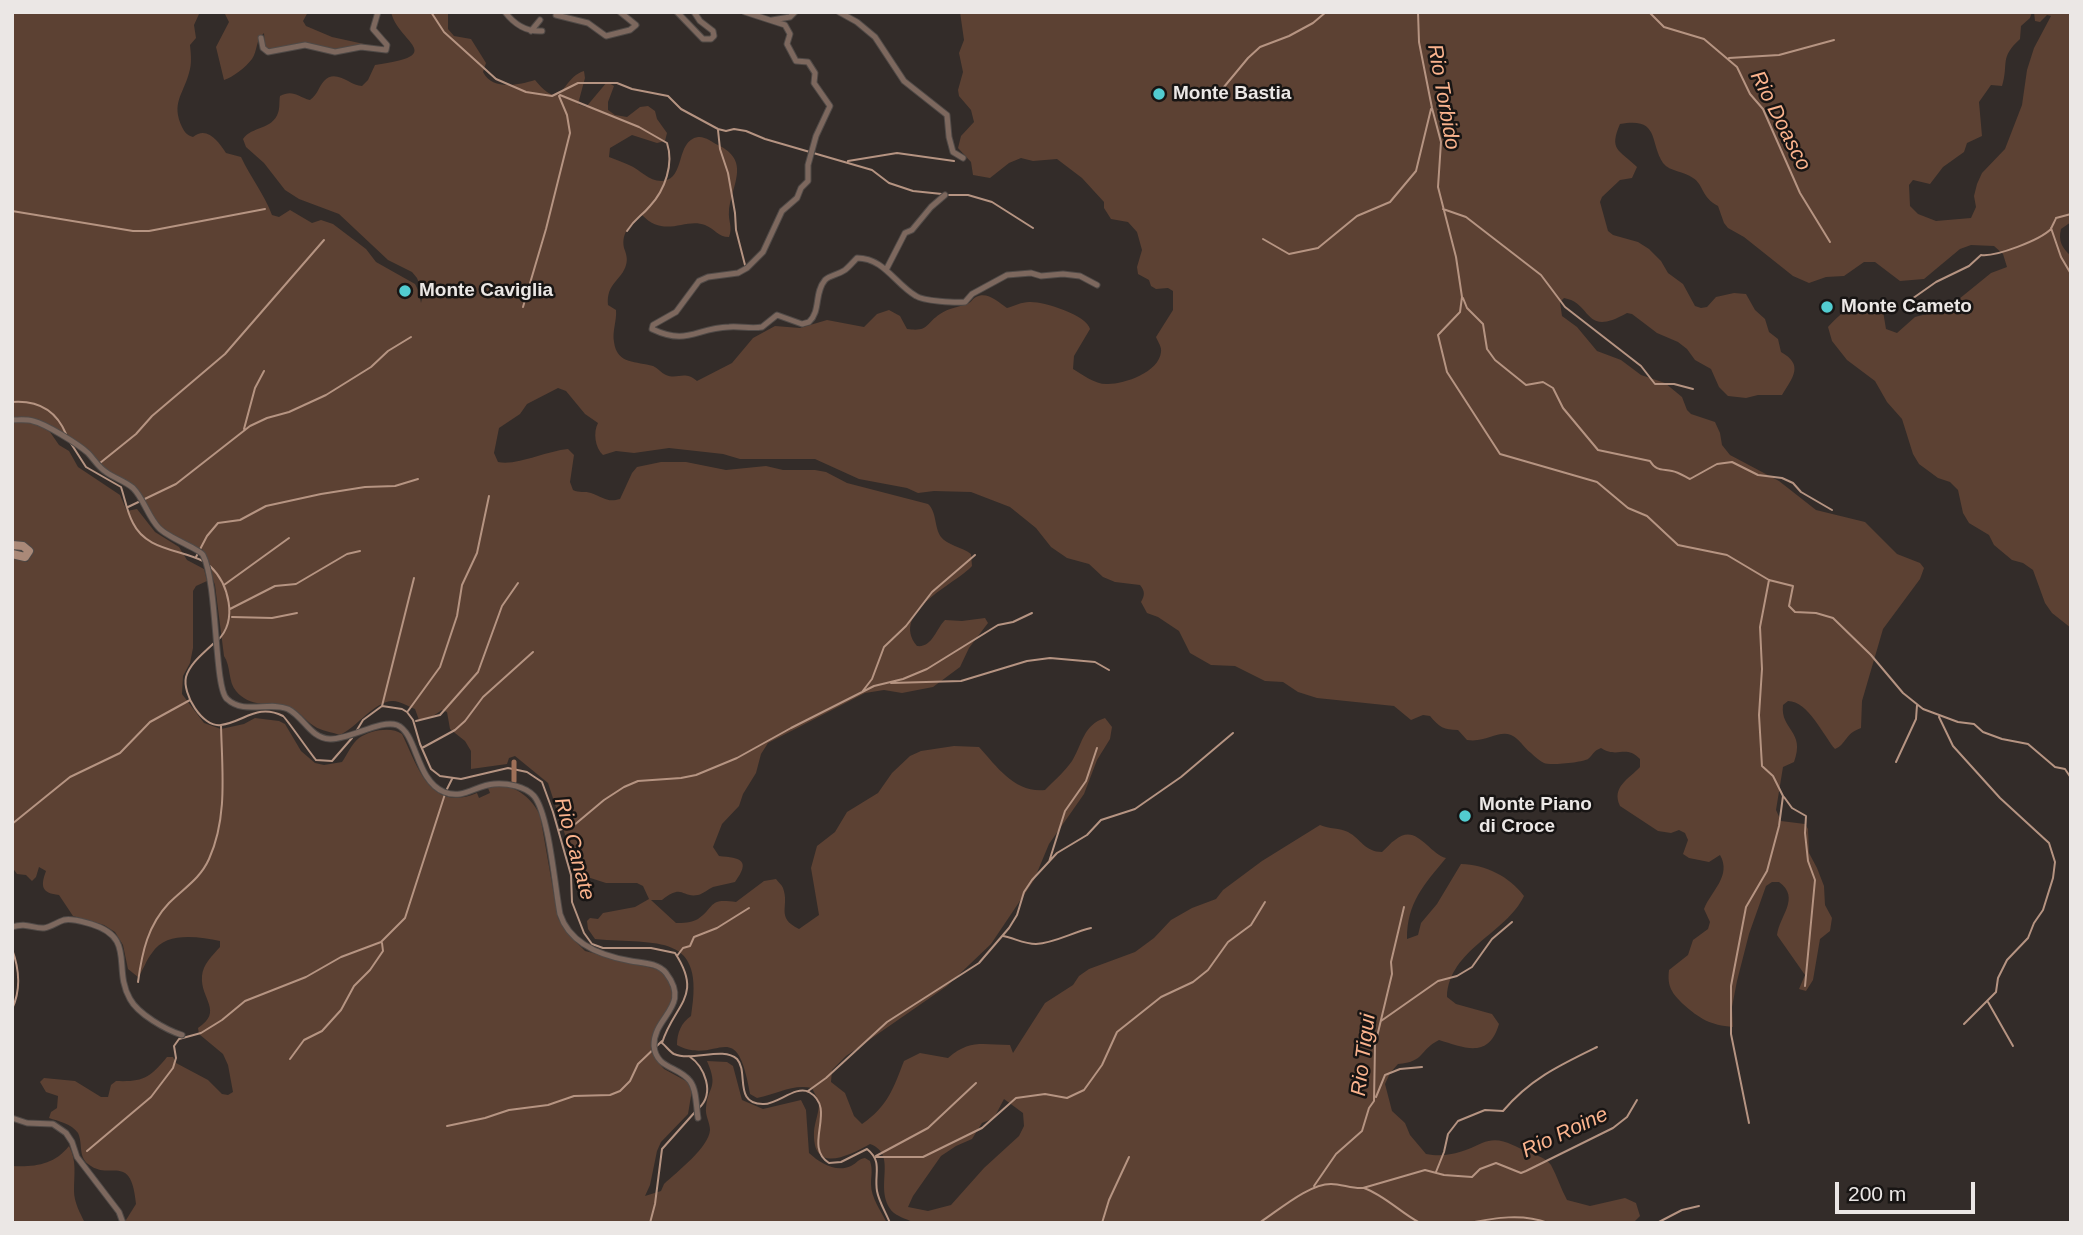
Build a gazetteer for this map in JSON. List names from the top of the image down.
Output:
{
  "water": [
    "Rio Torbido",
    "Rio Doasco",
    "Rio Canate",
    "Rio Tigui",
    "Rio Roine"
  ],
  "places": [
    "Monte Bastia",
    "Monte Caviglia",
    "Monte Cameto",
    "Monte Piano di Croce"
  ],
  "scale_bar": "200 m"
}
